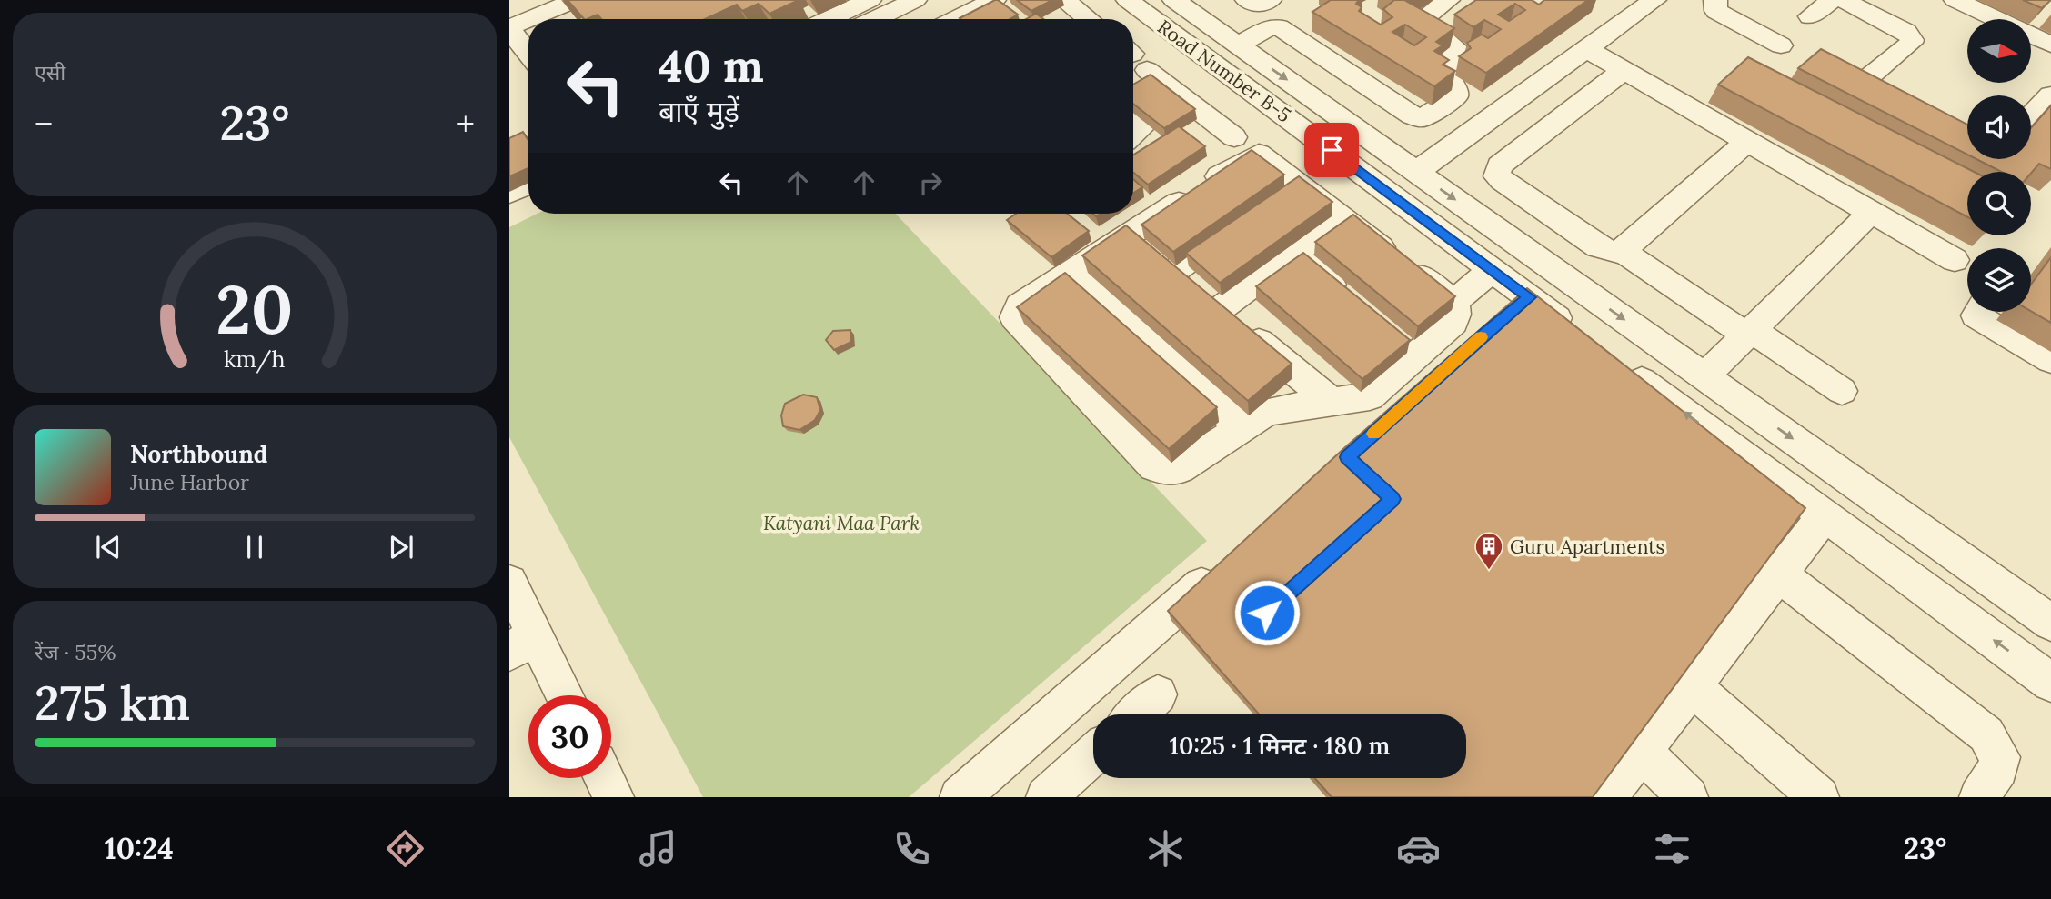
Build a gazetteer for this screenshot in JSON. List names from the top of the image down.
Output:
{
  "streets": {
    "street": ["Road Number B-5"]
  },
  "parks": ["Katyani Maa Park"],
  "places": {
    "building": ["Guru Apartments"]
  },
  "north": "right",
  "page": {
    "tile": [
      "एसी",
      ["रेंज · 55%", "275 km"]
    ],
    "turn": ["40 m", "बाएँ मुड़ें"],
    "heat": ["−", "23°", "+"],
    "song": ["Northbound", "June Harbor"],
    "limit": "30",
    "trip": "10:25 · 1 मिनट · 180 m",
    "tabs": ["10:24", "23°"],
    "gauge": ["20", "km/h"]
  }
}
